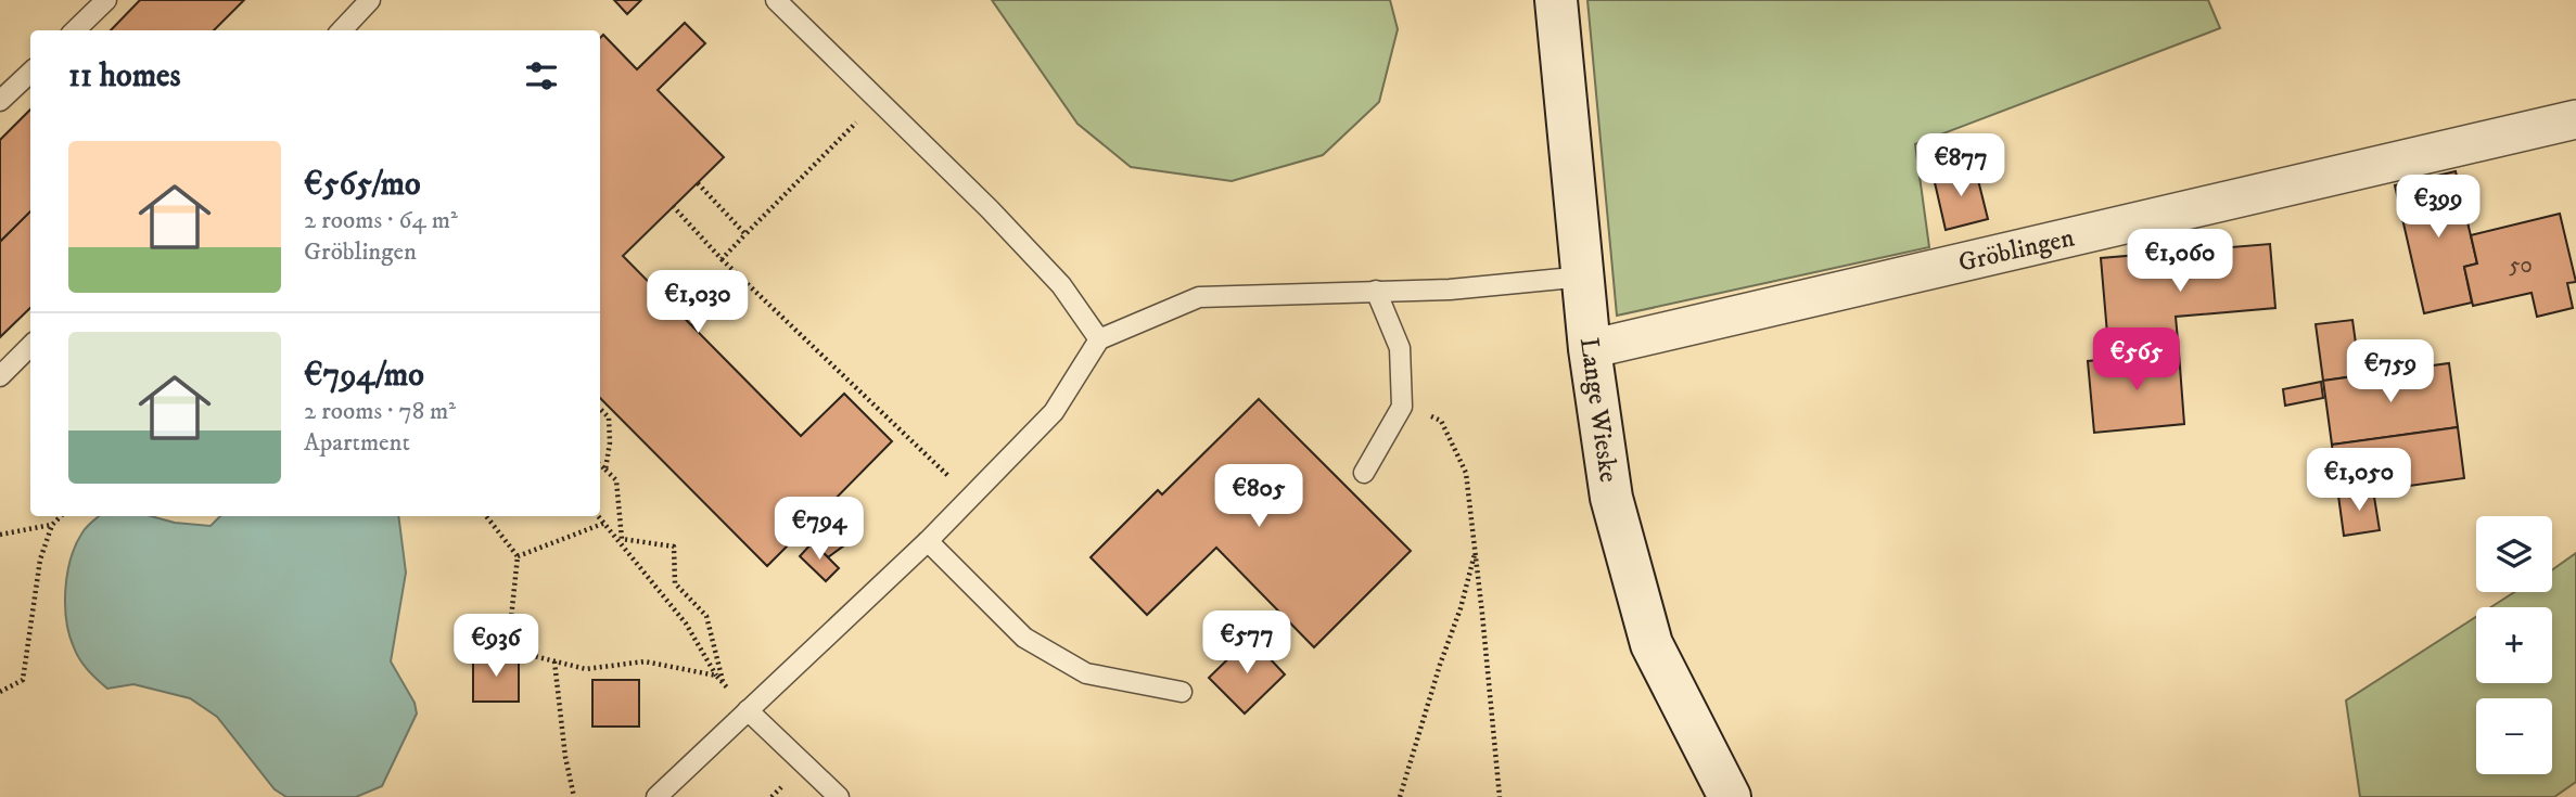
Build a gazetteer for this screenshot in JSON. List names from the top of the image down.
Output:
{
  "streets": {
    "street": ["Gröblingen", "Lange Wieske"]
  },
  "crossings": [
    ["Gröblingen", "Lange Wieske"]
  ],
  "house_numbers": ["50"],
  "page": {
    "heading": "11 homes",
    "list": [
      {
        "name": "€565/mo",
        "note": "2 rooms · 64 m² · Gröblingen"
      },
      {
        "name": "€794/mo",
        "note": "2 rooms · 78 m² · Apartment"
      }
    ],
    "price": [
      "€877",
      "€399",
      "€1,060",
      "€1,030",
      "€565",
      "€759",
      "€1,050",
      "€805",
      "€794",
      "€577",
      "€936"
    ],
    "map_buttons": ["+", "−"]
  }
}
